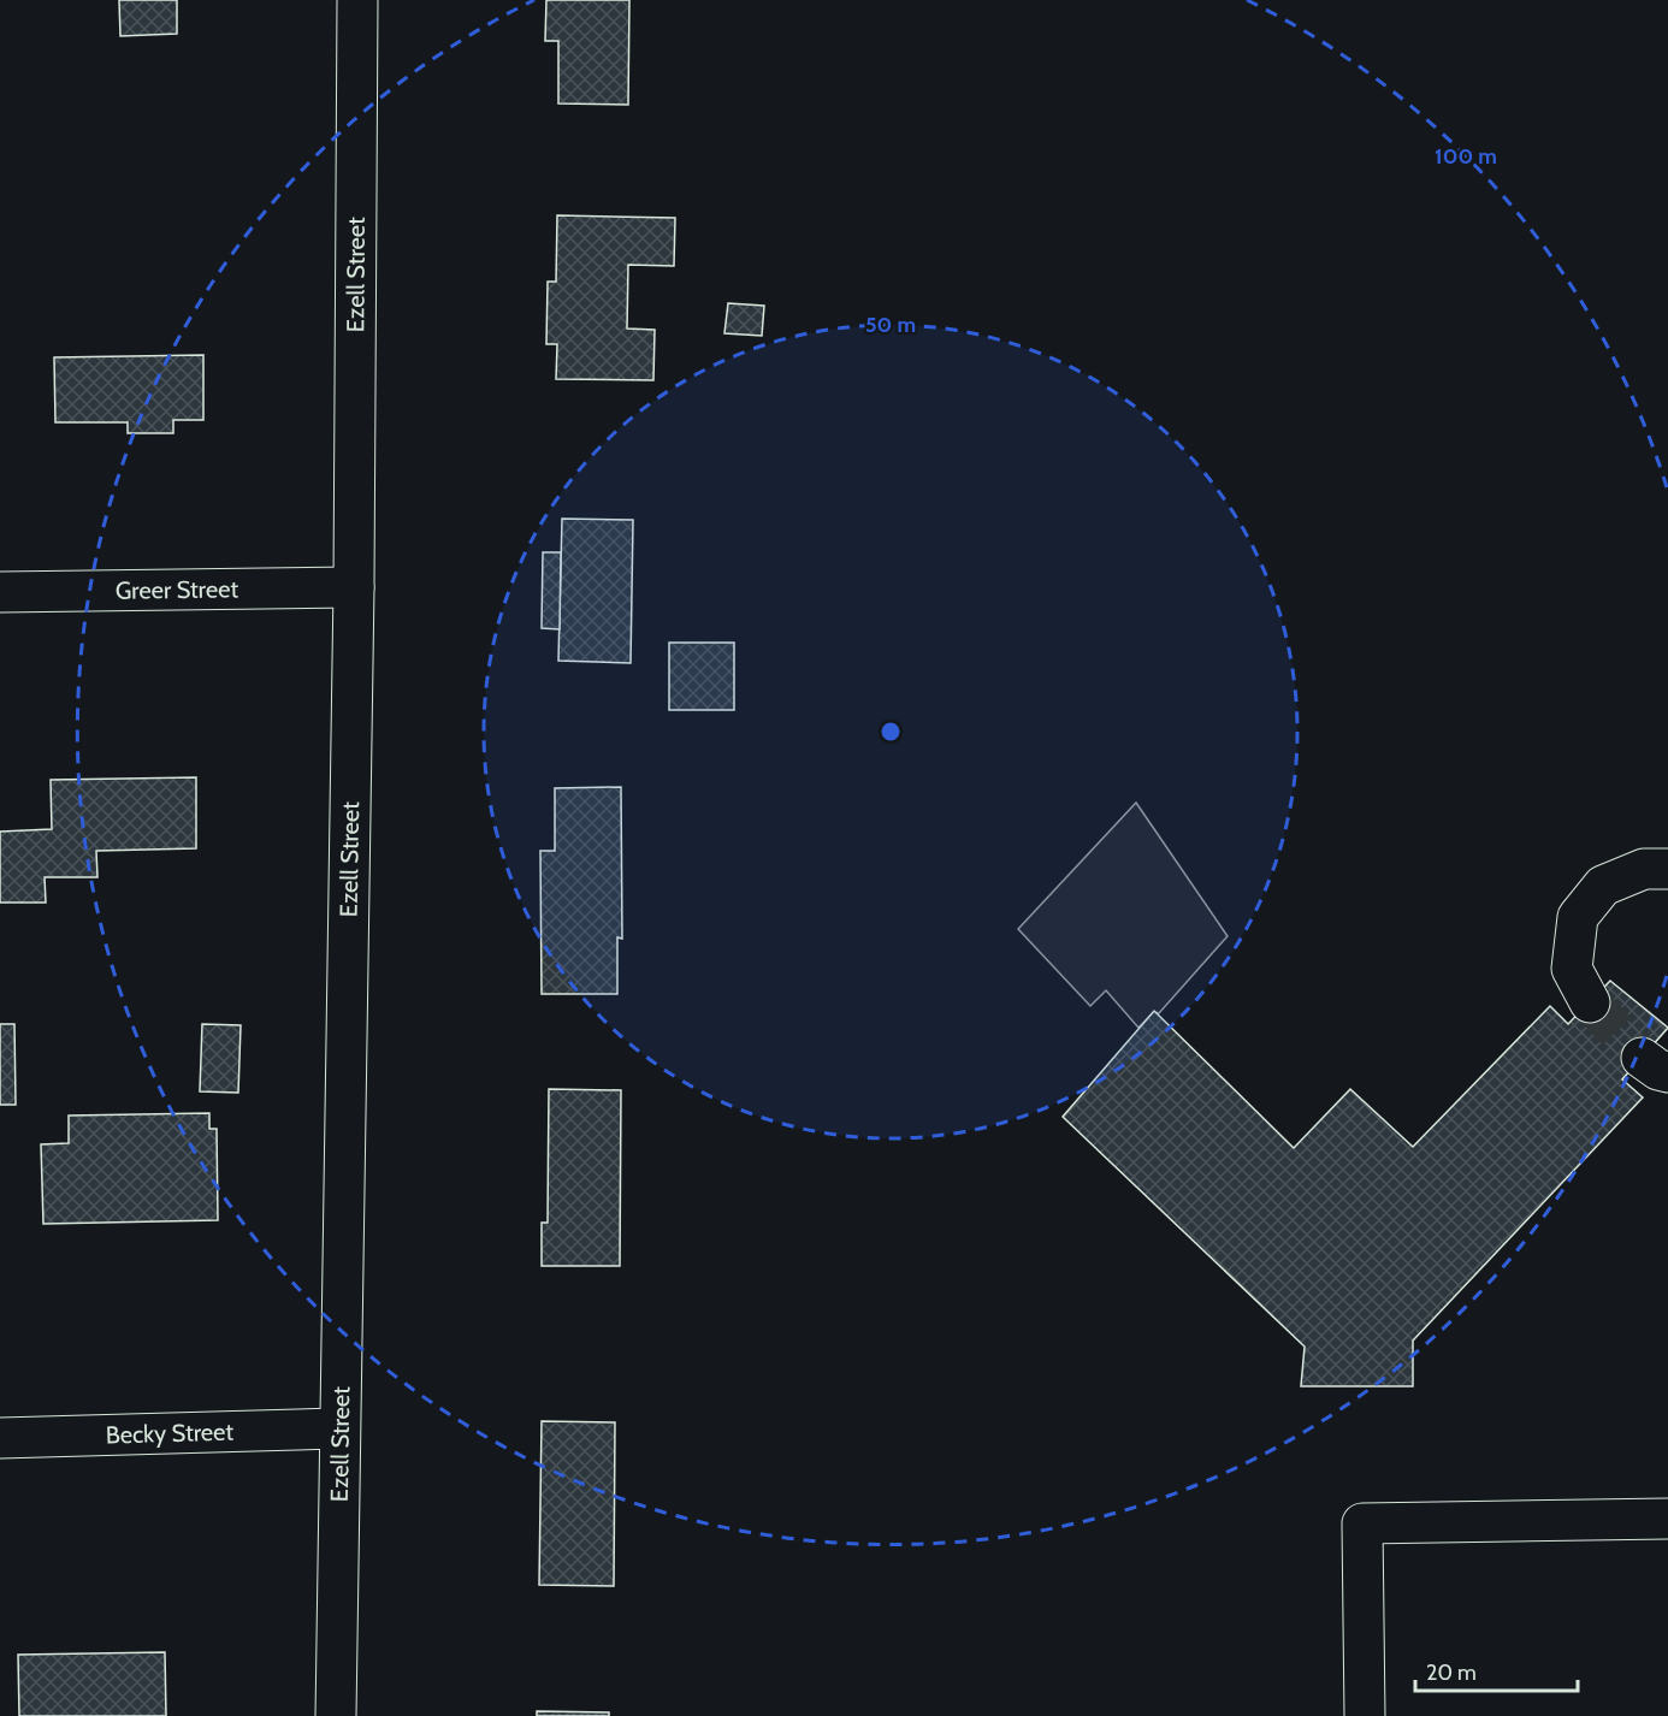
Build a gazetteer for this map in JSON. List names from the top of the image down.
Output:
{
  "streets": {
    "street": ["Ezell Street", "Greer Street", "Becky Street"]
  },
  "crossings": [
    ["Ezell Street", "Greer Street"],
    ["Ezell Street", "Becky Street"]
  ],
  "scale_bar": "20 m",
  "rings": ["100 m", "50 m"]
}
